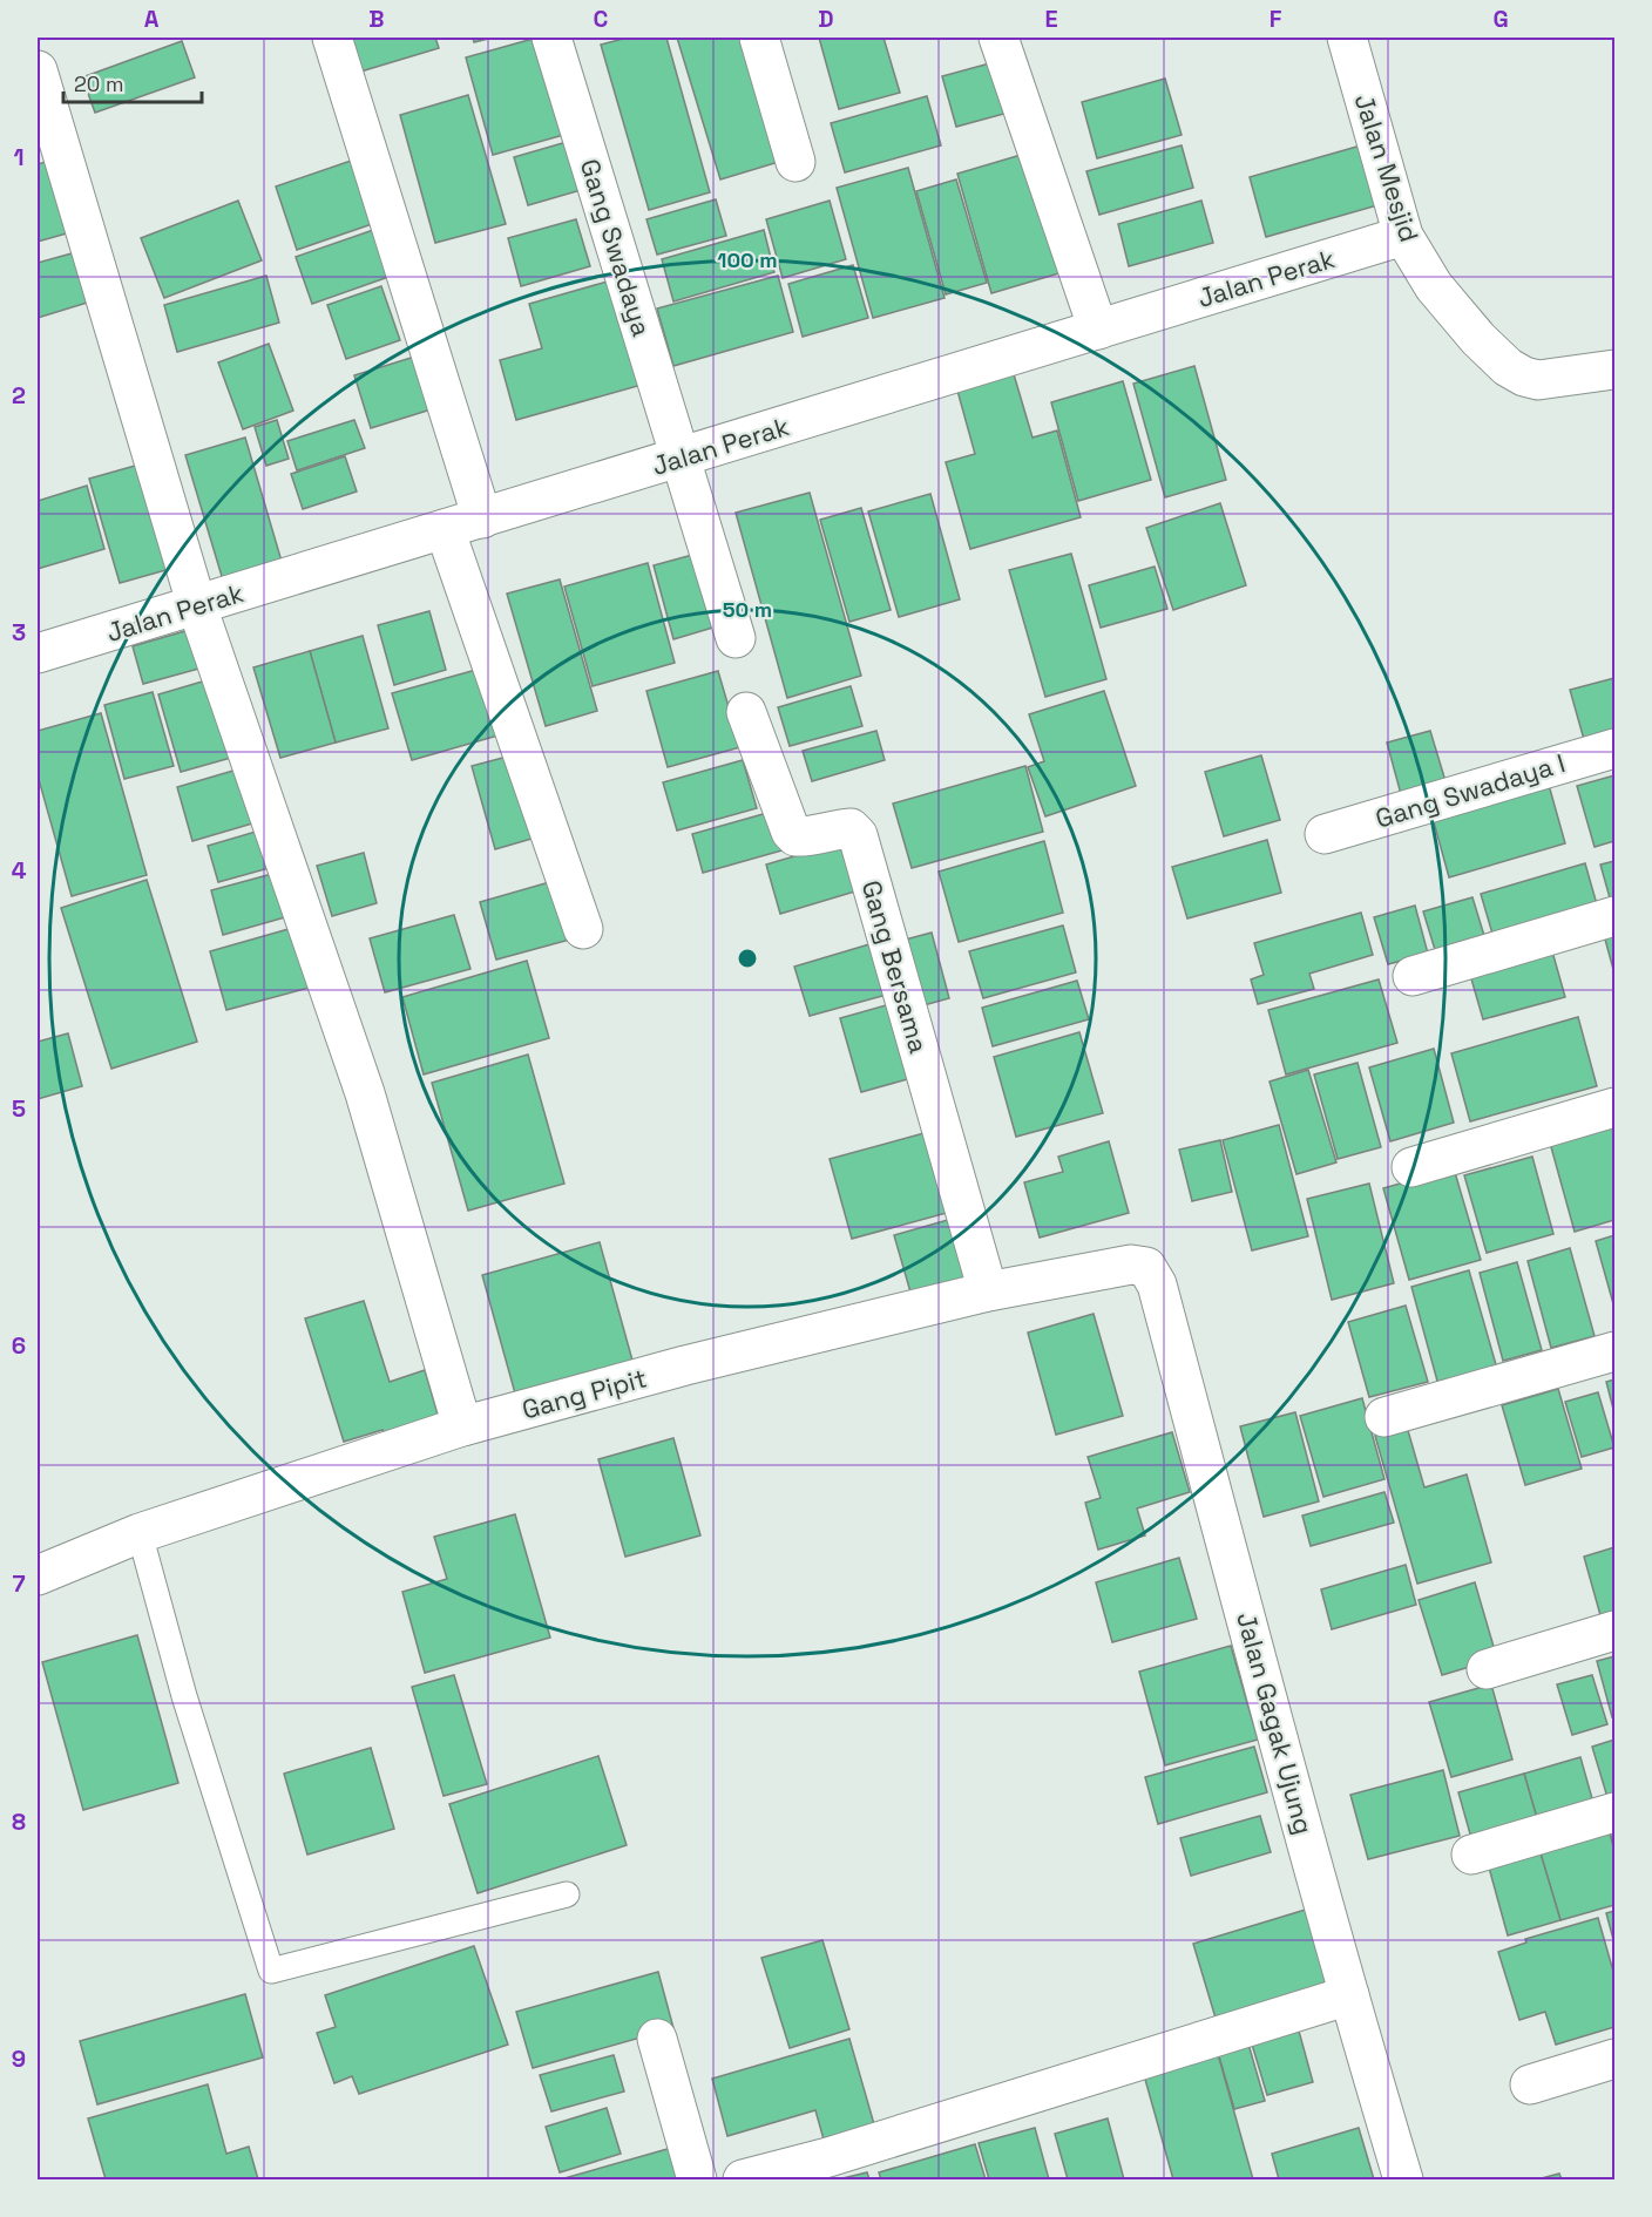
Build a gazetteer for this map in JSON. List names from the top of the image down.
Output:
{
  "streets": {
    "street": [
      "Jalan Mesjid",
      "Gang Swadaya",
      "Jalan Perak",
      "Gang Swadaya I",
      "Gang Bersama",
      "Gang Pipit",
      "Jalan Gagak Ujung"
    ]
  },
  "crossings": [
    ["Jalan Mesjid", "Jalan Perak"],
    ["Gang Swadaya", "Jalan Perak"],
    ["Gang Bersama", "Gang Pipit"],
    ["Gang Pipit", "Jalan Gagak Ujung"]
  ],
  "scale_bar": "20 m",
  "grid": {
    "columns": [
      "A",
      "B",
      "C",
      "D",
      "E",
      "F",
      "G"
    ],
    "rows": [
      "1",
      "2",
      "3",
      "4",
      "5",
      "6",
      "7",
      "8",
      "9"
    ]
  },
  "rings": ["100 m", "50 m"]
}
